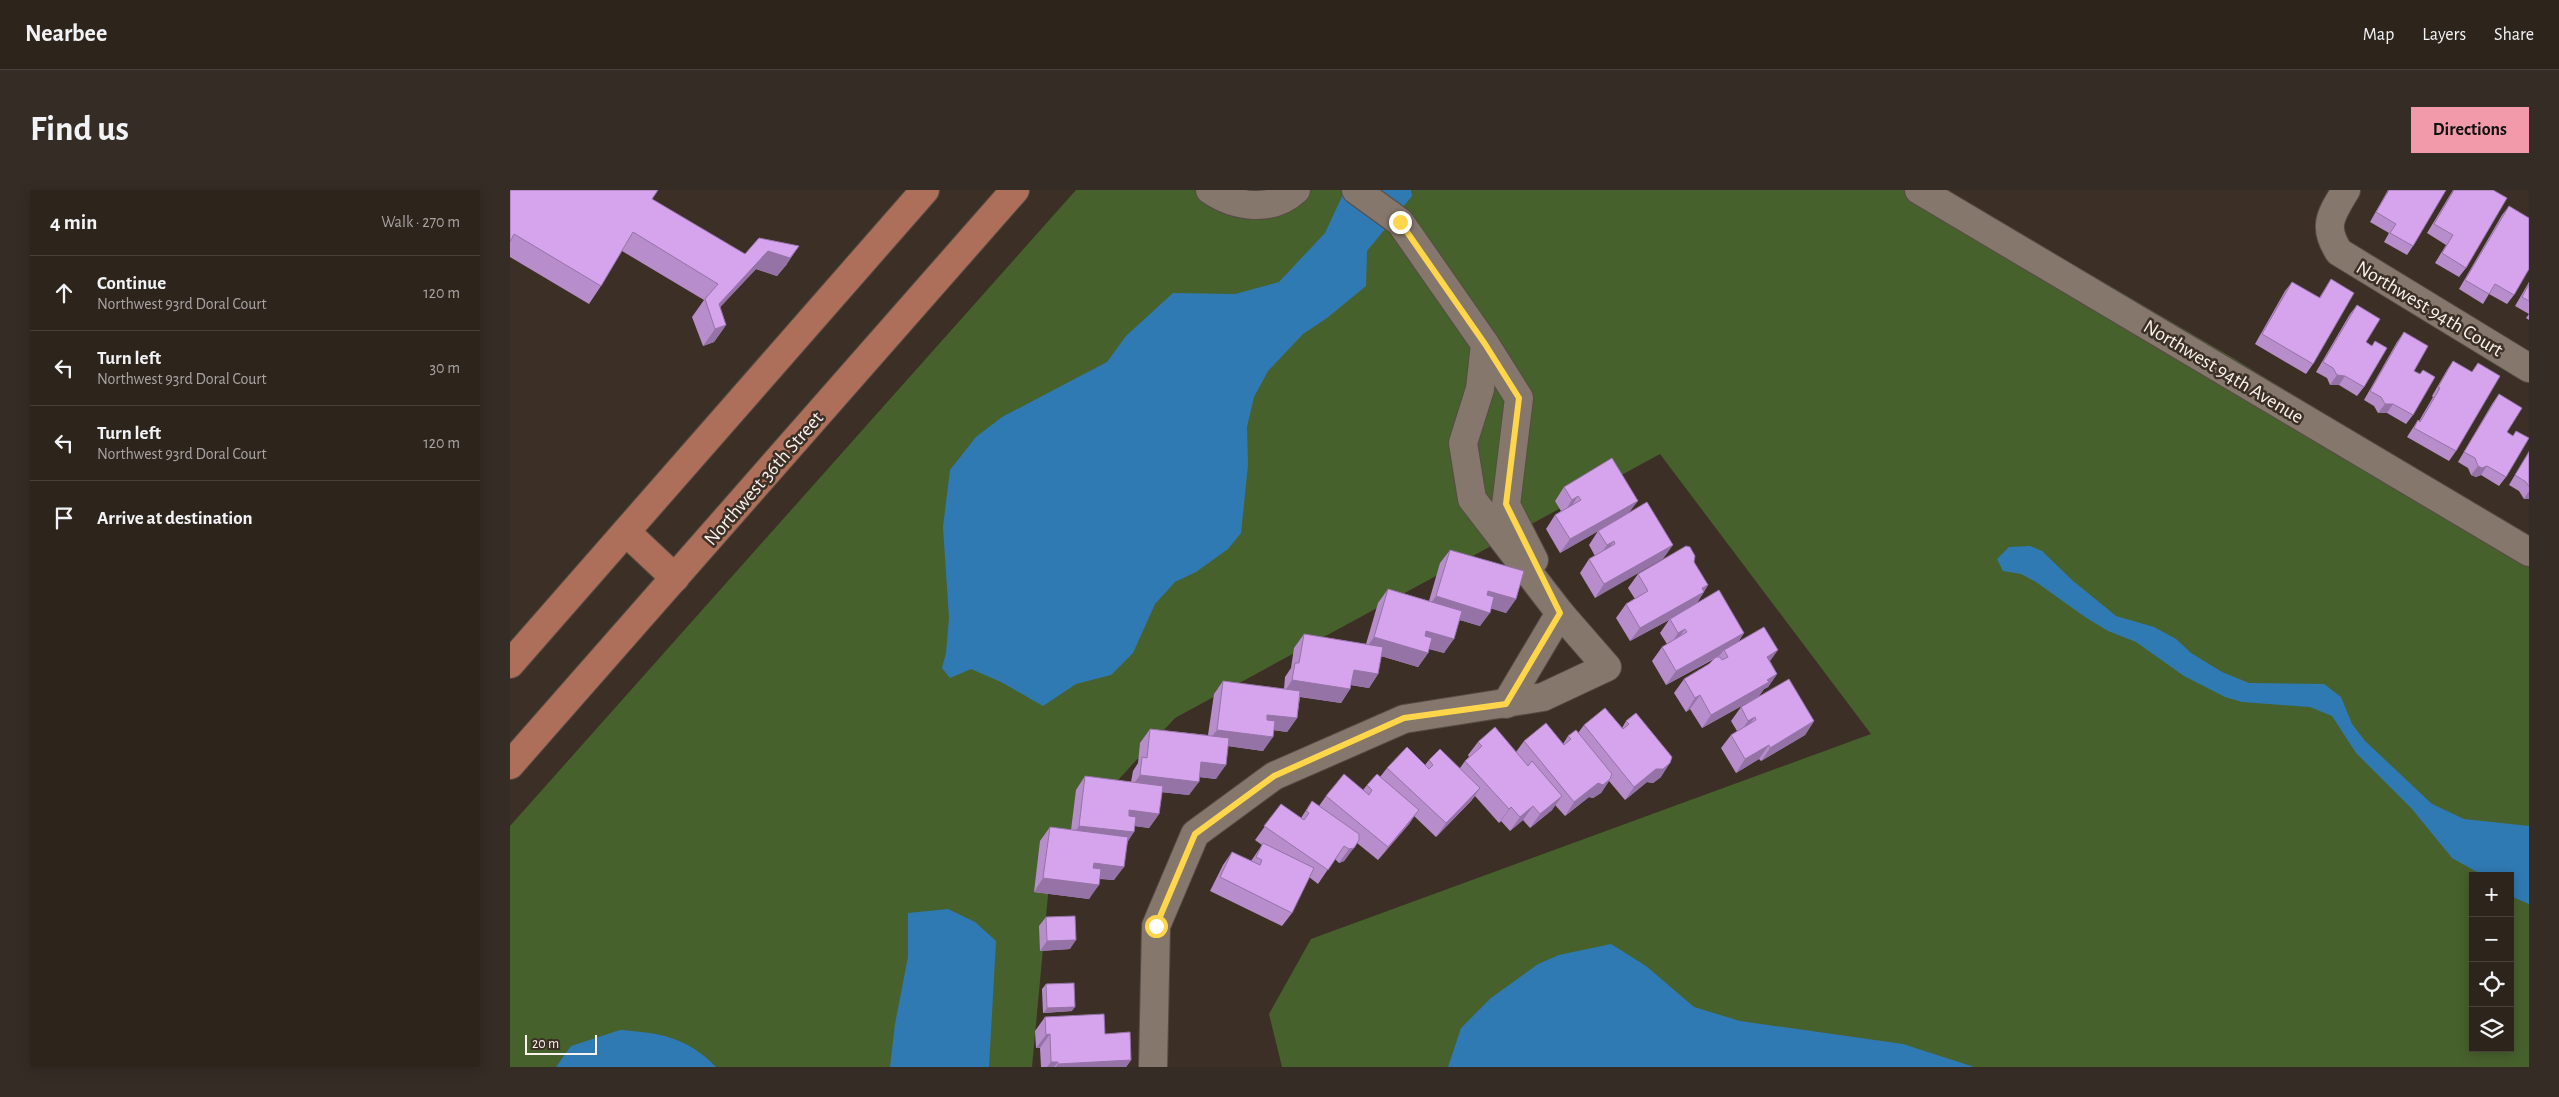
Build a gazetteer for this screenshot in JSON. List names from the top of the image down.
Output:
{
  "streets": {
    "main road": ["Northwest 36th Street"],
    "street": ["Northwest 94th Court", "Northwest 94th Avenue"]
  },
  "scale_bar": "20 m",
  "page": {
    "header": "Nearbee",
    "nav": ["Map", "Layers", "Share"],
    "buttons": "Directions",
    "title": "Find us",
    "heading": ["4 min", "Walk · 270 m"],
    "list": [
      ["Continue", "Northwest 93rd Doral Court", "120 m"],
      ["Turn left", "Northwest 93rd Doral Court", "30 m"],
      ["Turn left", "Northwest 93rd Doral Court", "120 m"],
      "Arrive at destination"
    ],
    "map_buttons": ["+", "−"],
    "scale": "20 m"
  }
}
